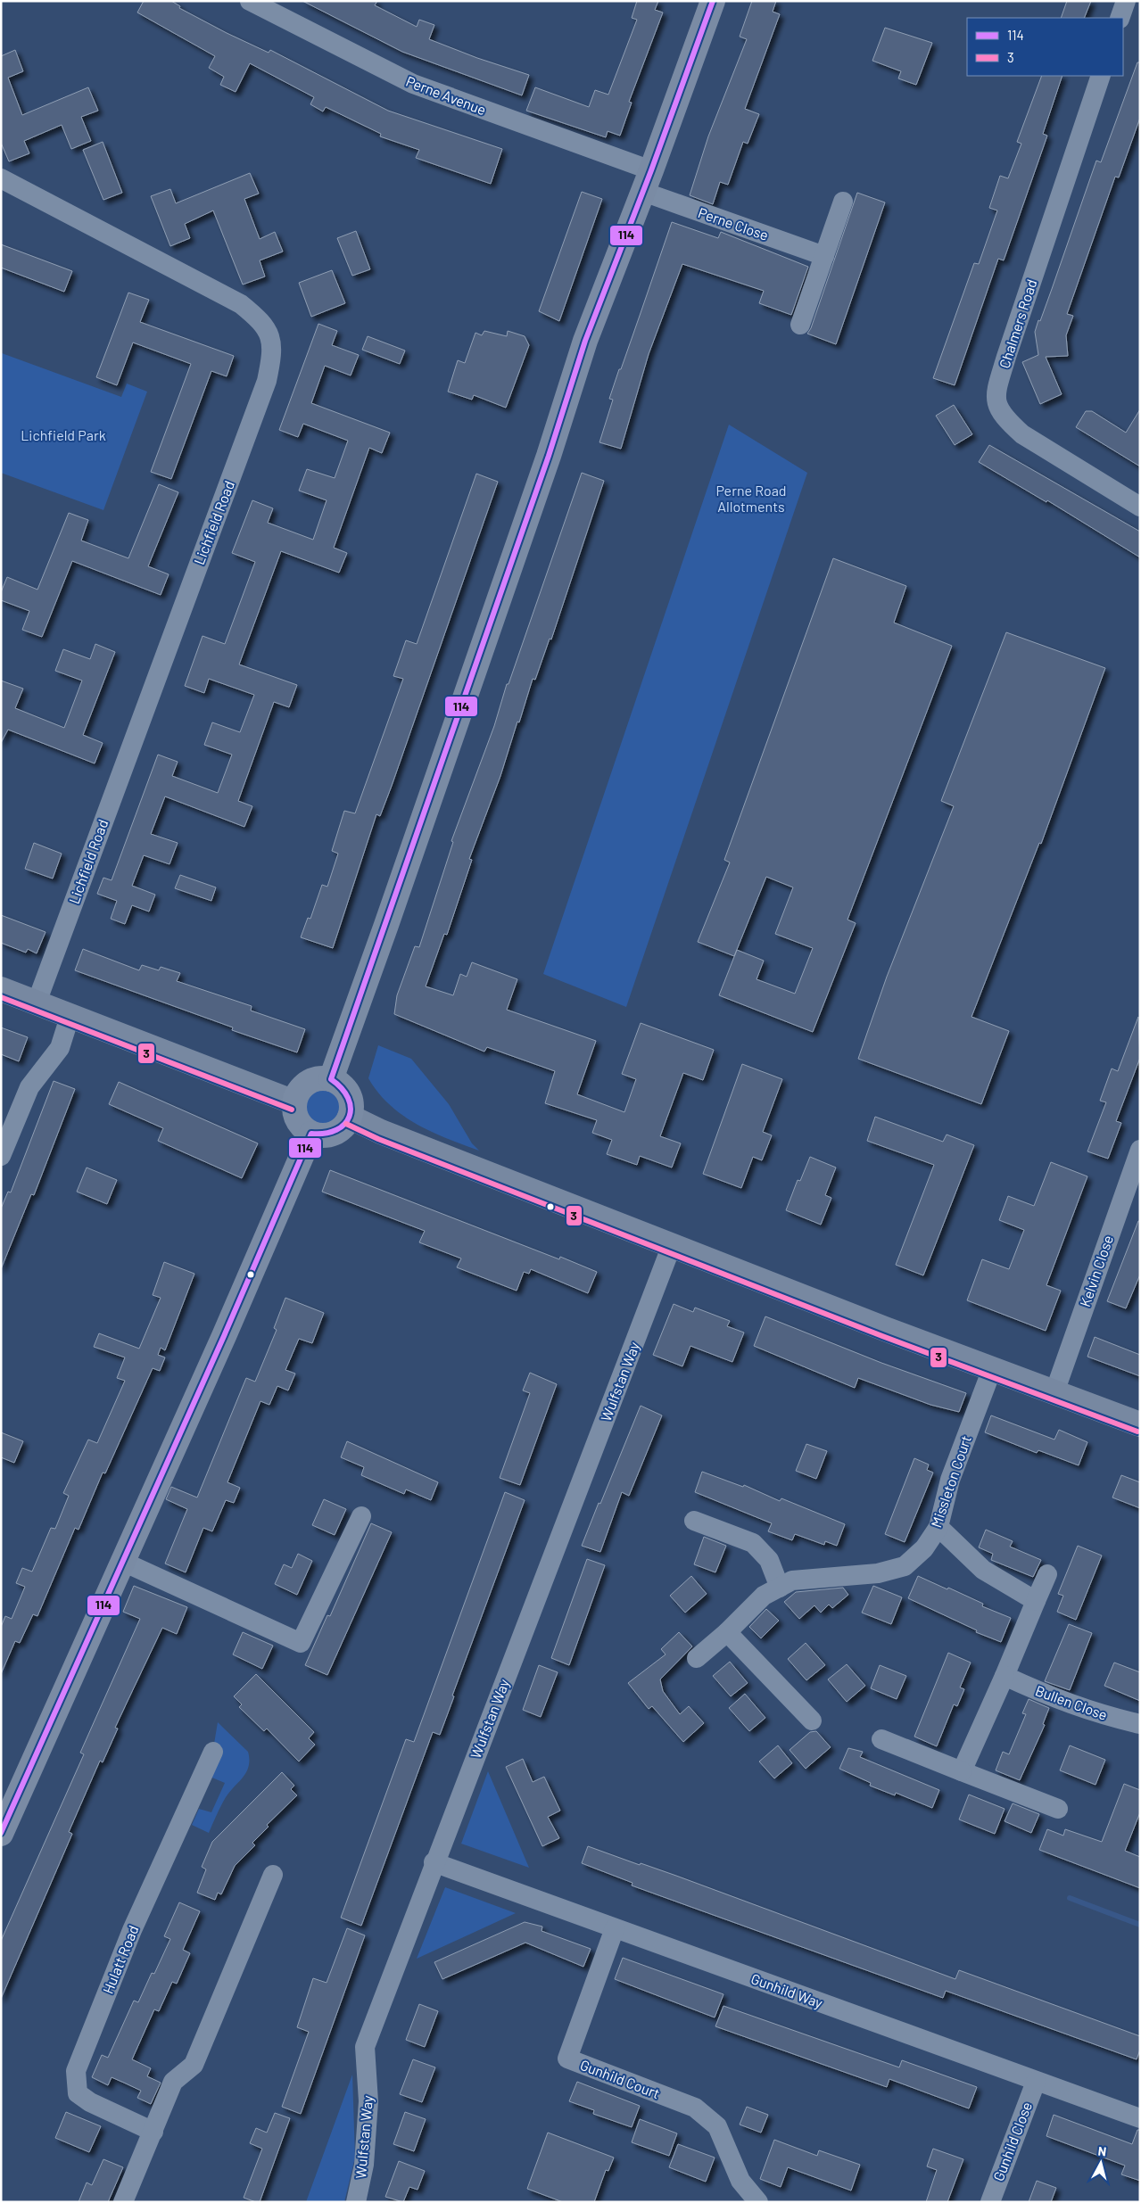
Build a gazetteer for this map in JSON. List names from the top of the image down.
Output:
{
  "streets": {
    "street": [
      "Perne Avenue",
      "Perne Close",
      "Chalmers Road",
      "Lichfield Road",
      "Kelvin Close",
      "Wulfstan Way",
      "Missleton Court",
      "Bullen Close",
      "Hulatt Road",
      "Gunhild Way",
      "Gunhild Court",
      "Gunhild Close"
    ]
  },
  "crossings": [
    ["Perne Avenue", "Perne Close"],
    ["Wulfstan Way", "Gunhild Way"],
    ["Gunhild Way", "Gunhild Court"],
    ["Gunhild Way", "Gunhild Close"]
  ],
  "parks": ["Lichfield Park", "Perne Road Allotments"],
  "lines": ["transit line 114", "transit line 3"],
  "legend": ["114", "3"],
  "north": "top"
}
